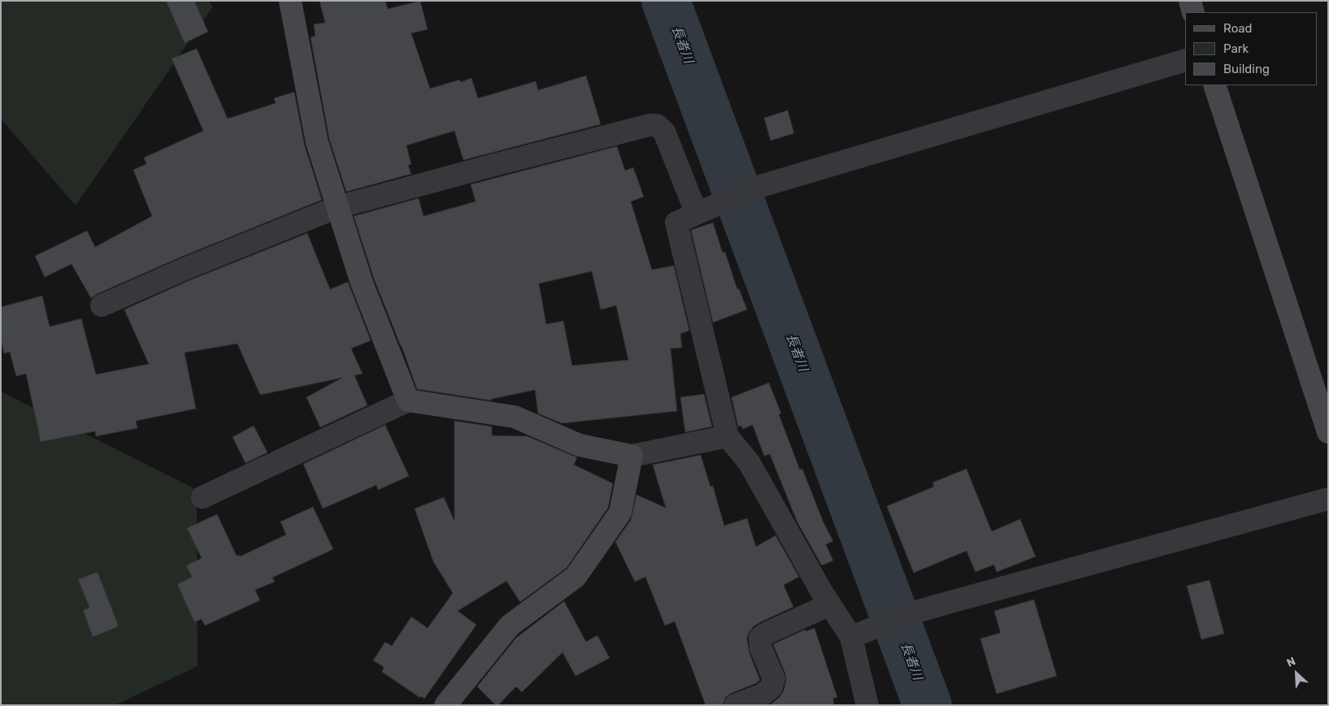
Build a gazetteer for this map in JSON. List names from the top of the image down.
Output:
{
  "water": ["長者川"],
  "legend": ["Road", "Park", "Building"],
  "north": "top left"
}
